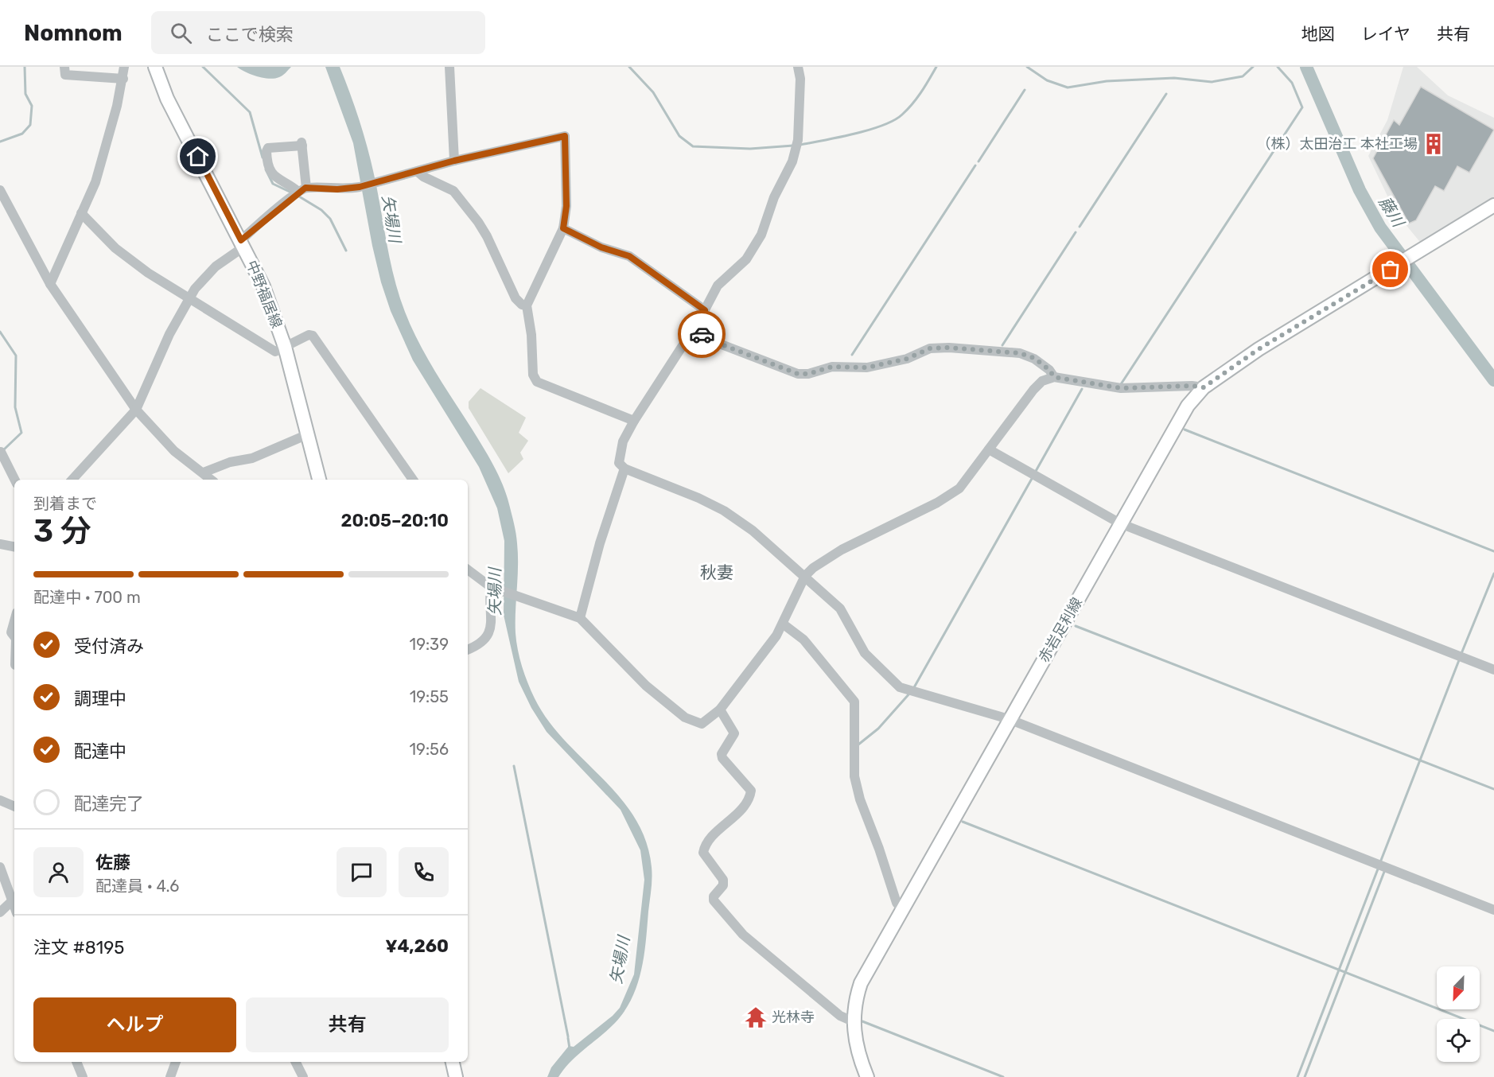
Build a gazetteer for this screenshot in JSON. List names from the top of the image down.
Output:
{
  "streets": {
    "main road": ["中野福居線", "赤岩足利線"]
  },
  "districts": ["秋妻"],
  "water": ["藤川", "矢場川"],
  "places": {
    "building": ["（株）太田治工 本社工場"],
    "temple": ["光林寺"]
  },
  "north": "bottom left",
  "page": {
    "header": "Nomnom",
    "search": "ここで検索",
    "nav": ["地図", "レイヤ", "共有"],
    "heading": ["3 分", "到着まで", "20:05–20:10"],
    "panel": [
      "佐藤",
      "配達員 · 4.6",
      "注文 #8195",
      "¥4,260"
    ],
    "bar": "配達中 · 700 m",
    "list": [
      ["受付済み", "19:39"],
      ["調理中", "19:55"],
      ["配達中", "19:56"],
      "配達完了"
    ],
    "buttons": ["ヘルプ", "共有"]
  }
}
